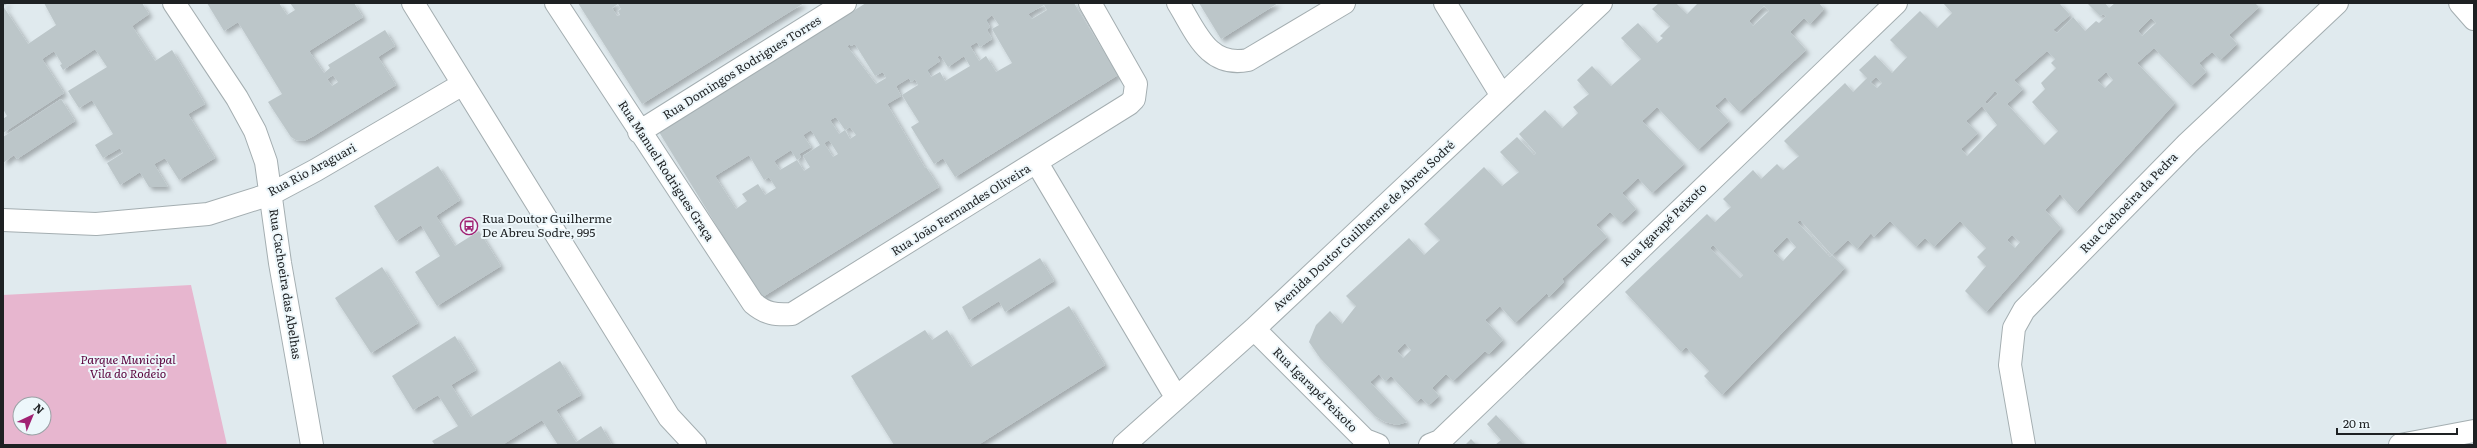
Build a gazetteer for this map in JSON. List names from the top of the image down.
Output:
{
  "streets": {
    "street": [
      "Rua Domingos Rodrigues Torres",
      "Rua Rio Araguari",
      "Rua Manuel Rodrigues Graça",
      "Rua Cachoeira da Pedra",
      "Rua João Fernandes Oliveira",
      "Rua Igarapé Peixoto",
      "Avenida Doutor Guilherme de Abreu Sodré",
      "Rua Cachoeira das Abelhas"
    ]
  },
  "crossings": [
    ["Rua Domingos Rodrigues Torres", "Rua Manuel Rodrigues Graça"],
    ["Rua Rio Araguari", "Rua Cachoeira das Abelhas"],
    ["Rua Manuel Rodrigues Graça", "Rua João Fernandes Oliveira"],
    ["Rua Igarapé Peixoto", "Avenida Doutor Guilherme de Abreu Sodré"]
  ],
  "parks": ["Parque Municipal Vila do Rodeio"],
  "places": {
    "bus stop": ["Rua Doutor Guilherme De Abreu Sodre, 995"]
  },
  "scale_bar": "20 m",
  "north": "top right"
}
